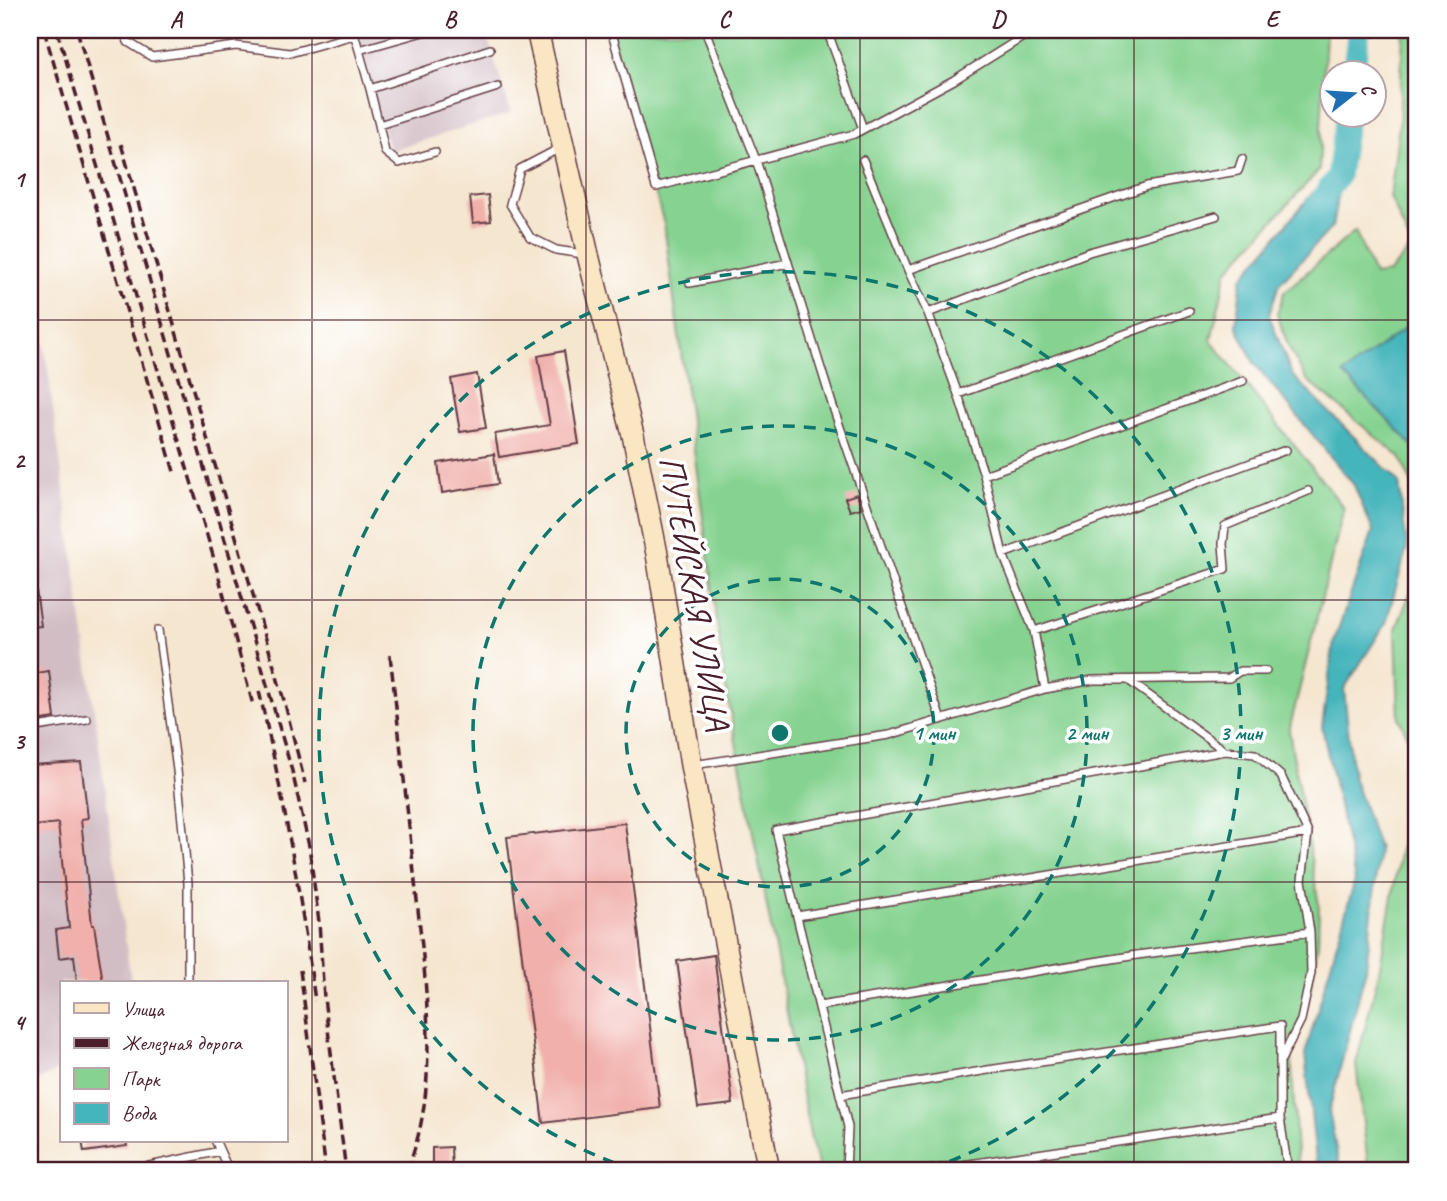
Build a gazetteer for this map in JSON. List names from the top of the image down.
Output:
{
  "streets": {
    "main road": ["ПУТЕЙСКАЯ УЛИЦА"]
  },
  "legend": [
    "Улица",
    "Железная дорога",
    "Парк",
    "Вода"
  ],
  "north": "right",
  "grid": {
    "columns": [
      "A",
      "B",
      "C",
      "D",
      "E"
    ],
    "rows": [
      "1",
      "2",
      "3",
      "4"
    ]
  },
  "rings": ["1 мин", "2 мин", "3 мин"]
}
